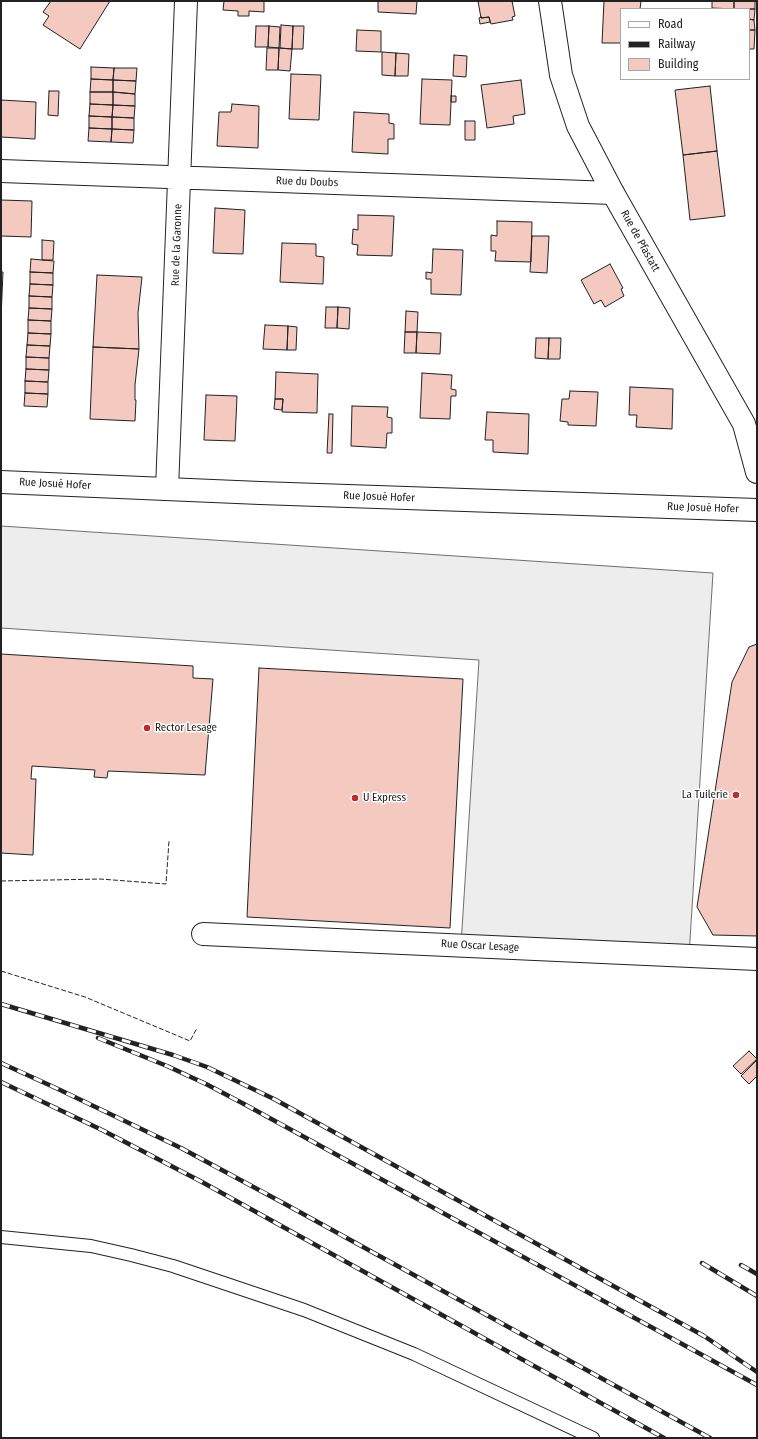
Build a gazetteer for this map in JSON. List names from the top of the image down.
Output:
{
  "streets": {
    "street": [
      "Rue du Doubs",
      "Rue de Pfastatt",
      "Rue de la Garonne",
      "Rue Josué Hofer",
      "Rue Oscar Lesage"
    ]
  },
  "crossings": [
    ["Rue du Doubs", "Rue de Pfastatt"],
    ["Rue du Doubs", "Rue de la Garonne"],
    ["Rue de la Garonne", "Rue Josué Hofer"]
  ],
  "places": ["Rector Lesage", "La Tuilerie", "U Express"],
  "legend": ["Road", "Railway", "Building"]
}
